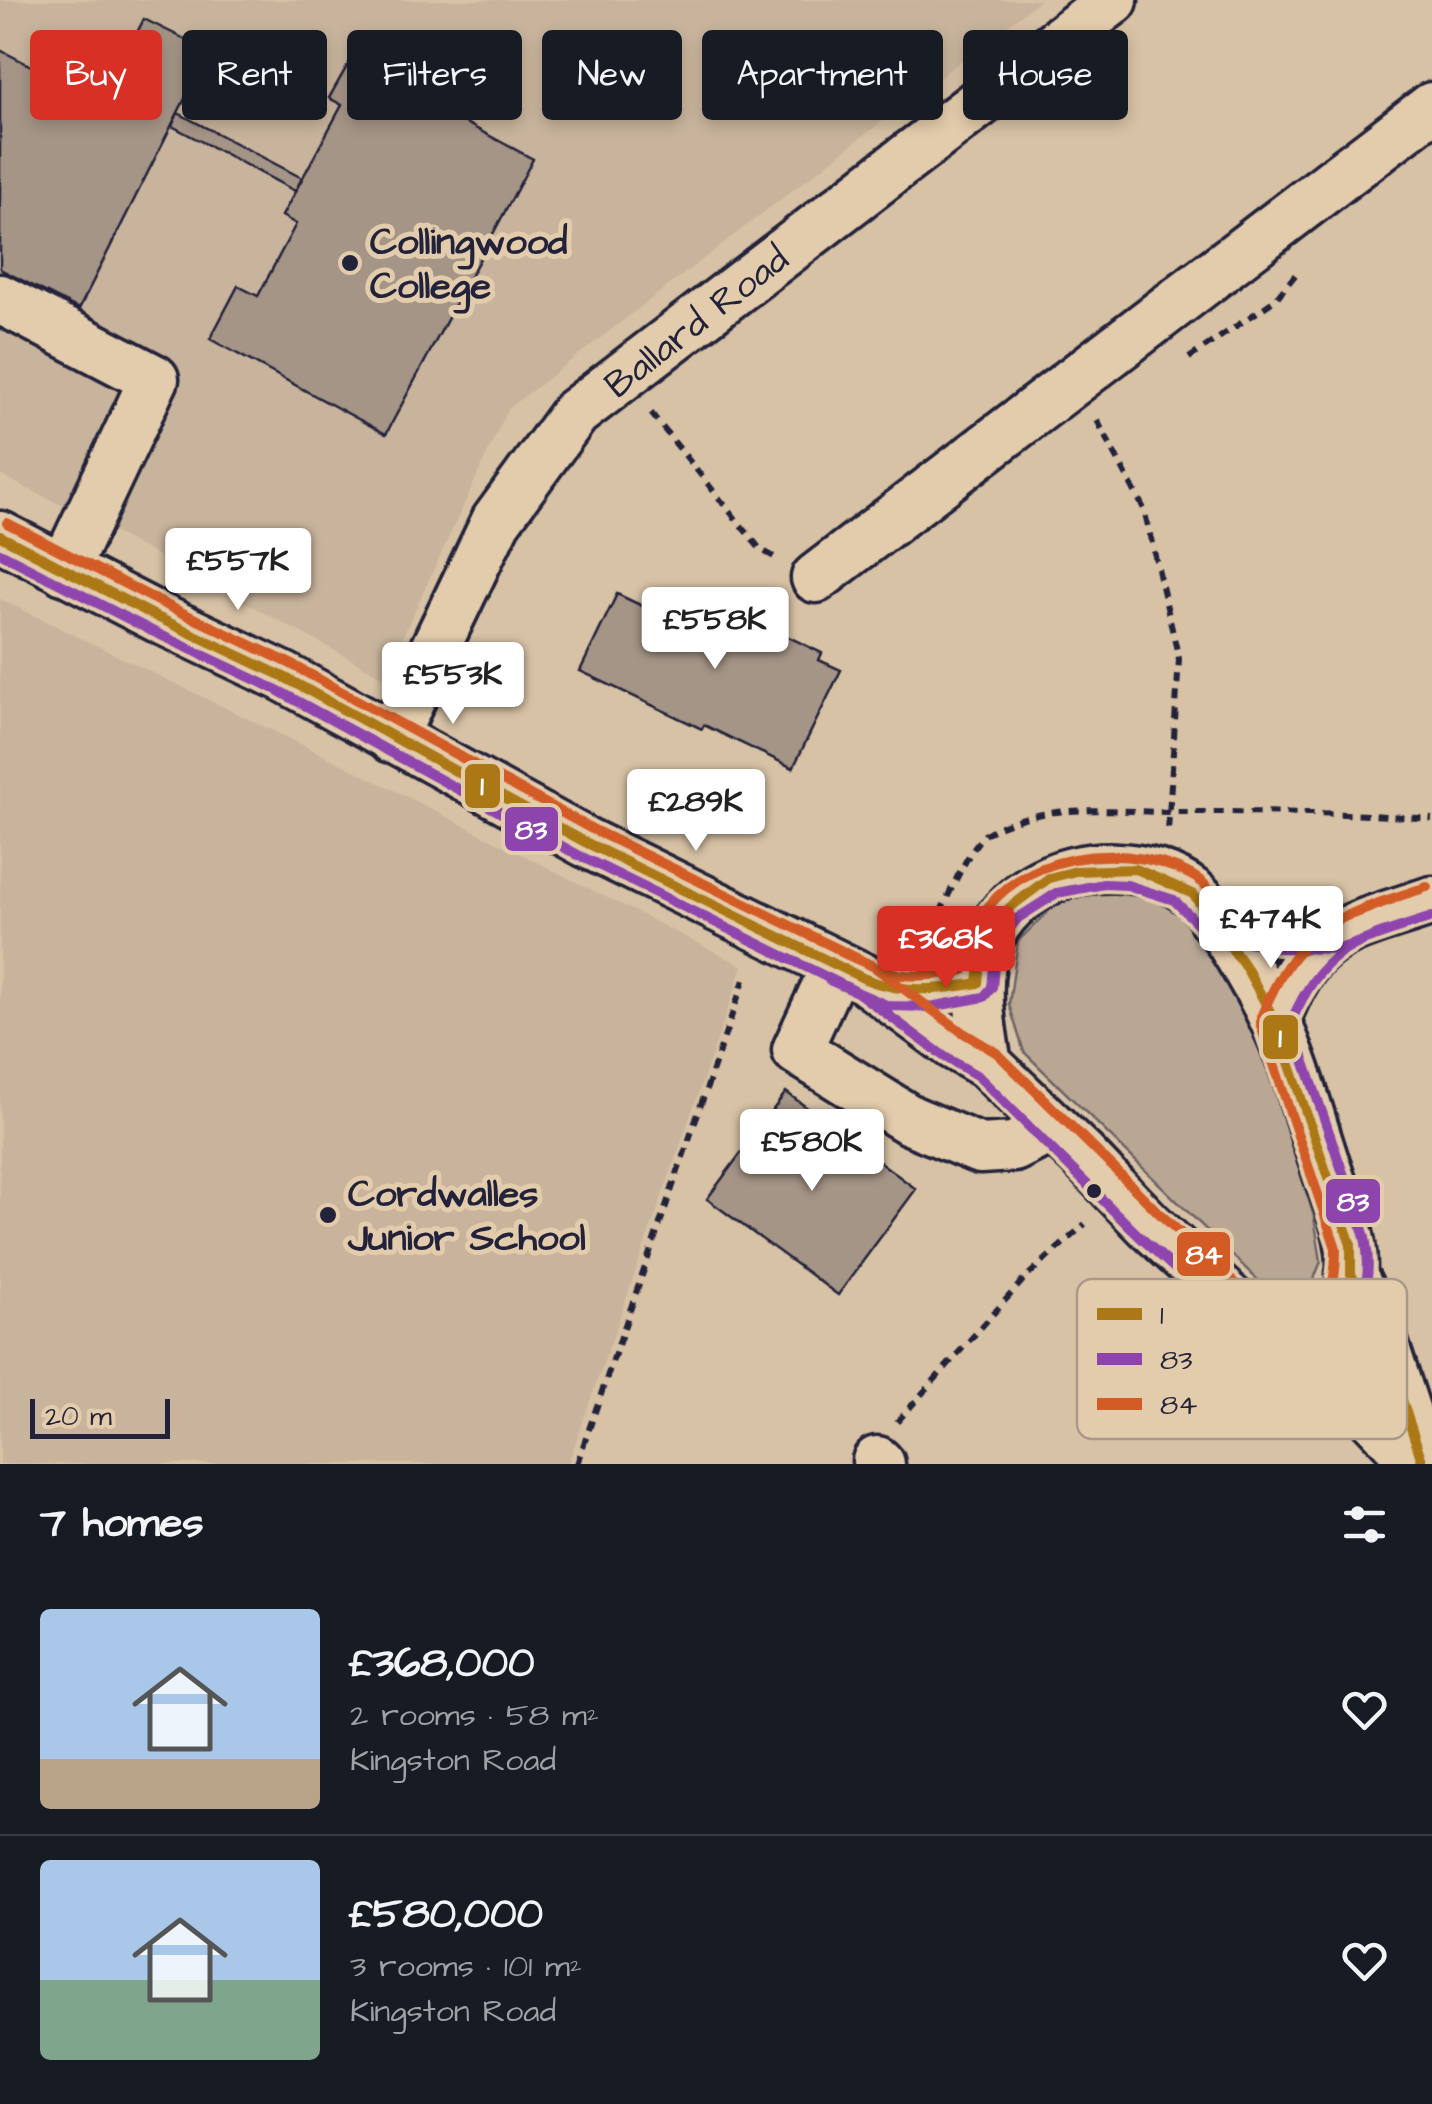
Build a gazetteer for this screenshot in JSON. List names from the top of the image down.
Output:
{
  "streets": {
    "street": ["Ballard Road"]
  },
  "places": ["Collingwood College", "Cordwalles Junior School"],
  "lines": ["transit line 84", "transit line 1", "transit line 83"],
  "legend": ["1", "83", "84"],
  "scale_bar": "20 m",
  "page": {
    "chip": [
      "Buy",
      "Rent",
      "Filters",
      "New",
      "Apartment",
      "House"
    ],
    "price": [
      "£557K",
      "£558K",
      "£553K",
      "£289K",
      "£474K",
      "£368K",
      "£580K"
    ],
    "scale": "20 m",
    "heading": "7 homes",
    "list": [
      {
        "name": "£368,000",
        "note": "2 rooms · 58 m² · Kingston Road"
      },
      {
        "name": "£580,000",
        "note": "3 rooms · 101 m² · Kingston Road"
      }
    ]
  }
}
